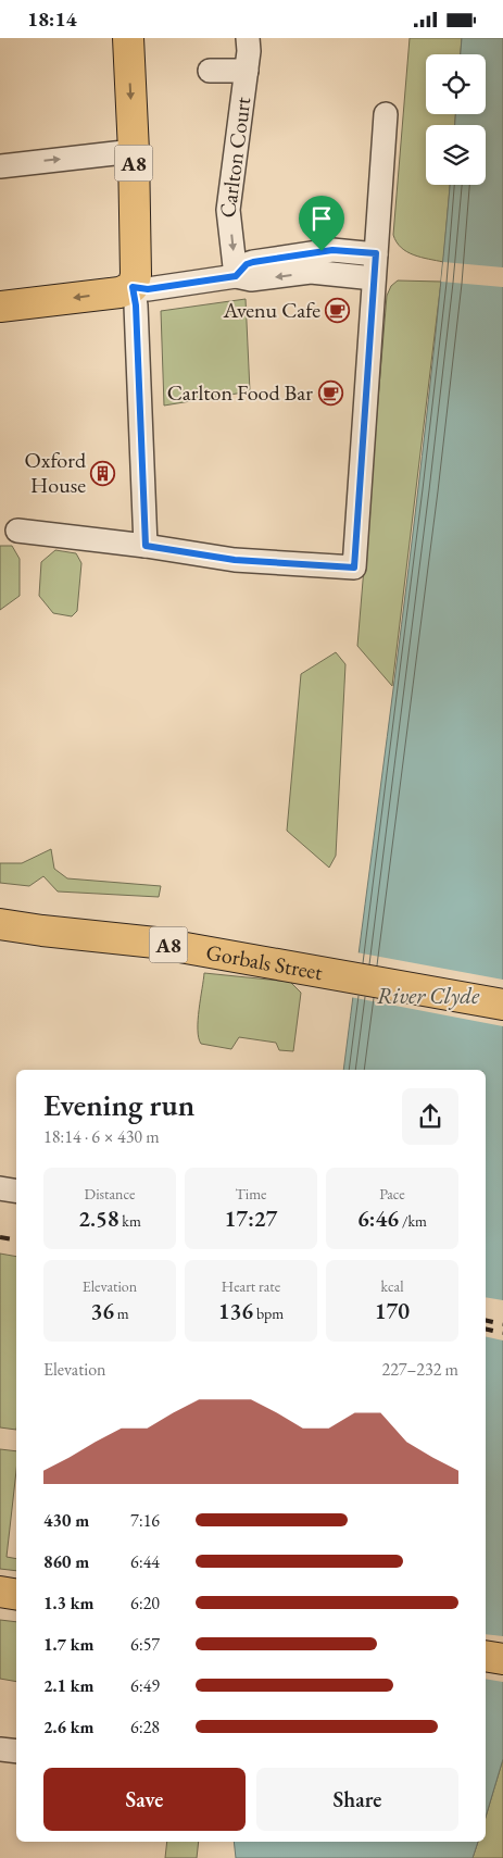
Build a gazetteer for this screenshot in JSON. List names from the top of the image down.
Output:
{
  "streets": {
    "main road": ["A8", "Gorbals Street"],
    "street": ["Carlton Court"]
  },
  "water": ["River Clyde"],
  "places": {
    "cafe": ["Avenu Cafe", "Carlton Food Bar"],
    "building": ["Oxford House"]
  },
  "page": {
    "status": "18:14",
    "heading": ["Evening run", "18:14 · 6 × 430 m"],
    "stats": [
      ["Distance", "2.58 km"],
      ["Time", "17:27"],
      ["Pace", "6:46 /km"],
      ["Elevation", "36 m"],
      ["Heart rate", "136 bpm"],
      ["kcal", "170"]
    ],
    "chart": ["Elevation", "227–232 m"],
    "list": [
      {
        "name": "430 m",
        "note": "7:16"
      },
      {
        "name": "860 m",
        "note": "6:44"
      },
      {
        "name": "1.3 km",
        "note": "6:20"
      },
      {
        "name": "1.7 km",
        "note": "6:57"
      },
      {
        "name": "2.1 km",
        "note": "6:49"
      },
      {
        "name": "2.6 km",
        "note": "6:28"
      }
    ],
    "buttons": ["Save", "Share"]
  }
}
